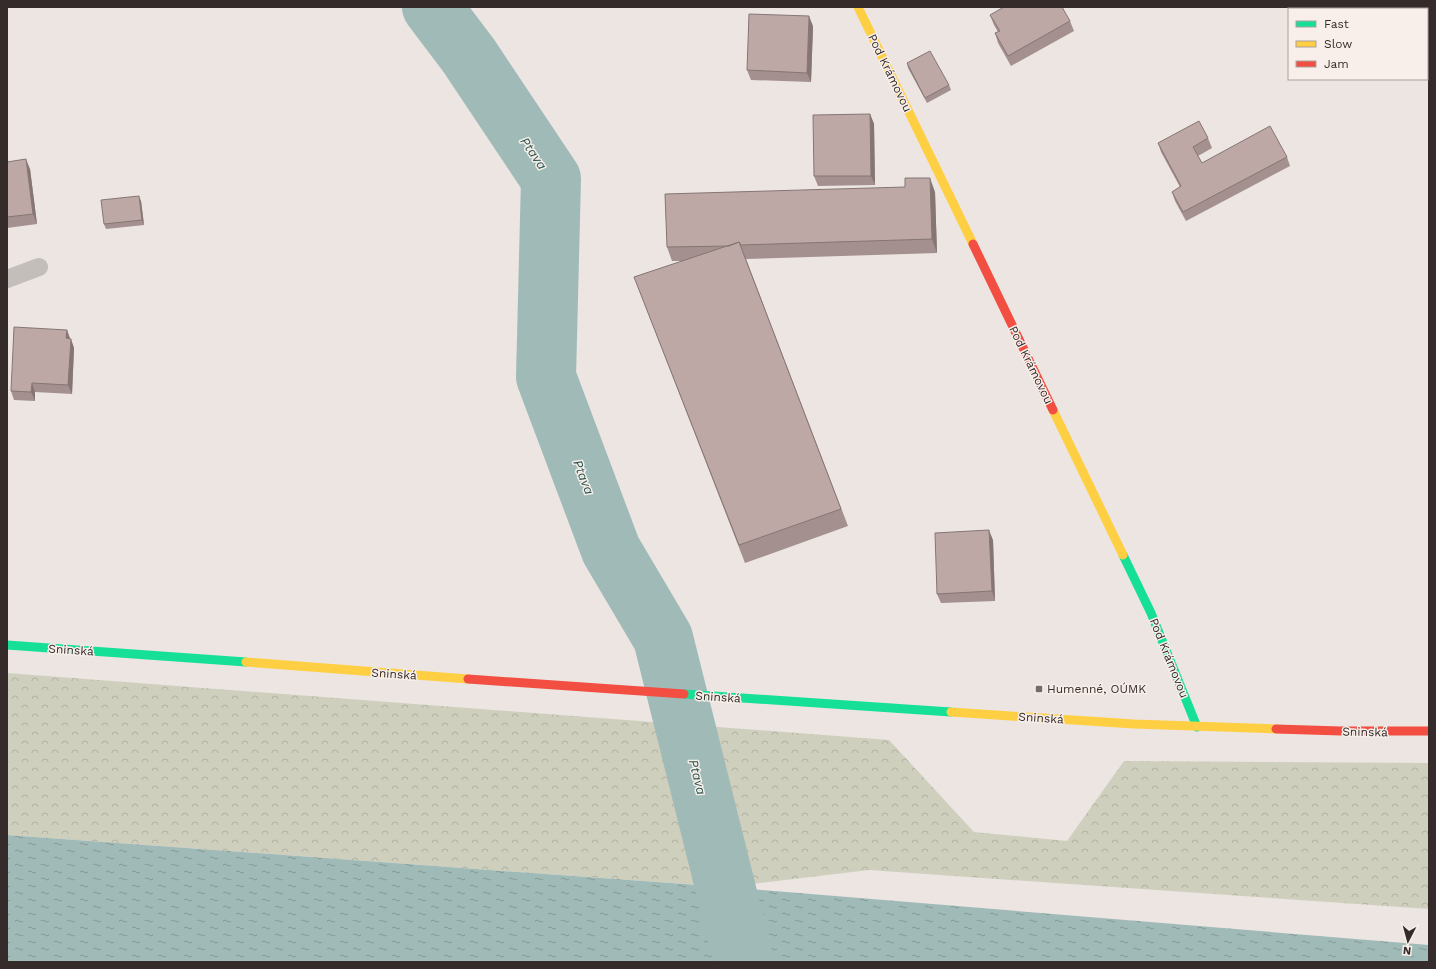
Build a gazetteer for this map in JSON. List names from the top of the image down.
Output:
{
  "streets": {
    "main road": ["Pod Krámovou", "Sninská"]
  },
  "crossings": [
    ["Pod Krámovou", "Sninská"]
  ],
  "water": ["Ptava"],
  "places": {
    "transit": ["Humenné, OÚMK"]
  },
  "legend": ["Fast", "Slow", "Jam"],
  "north": "bottom"
}
